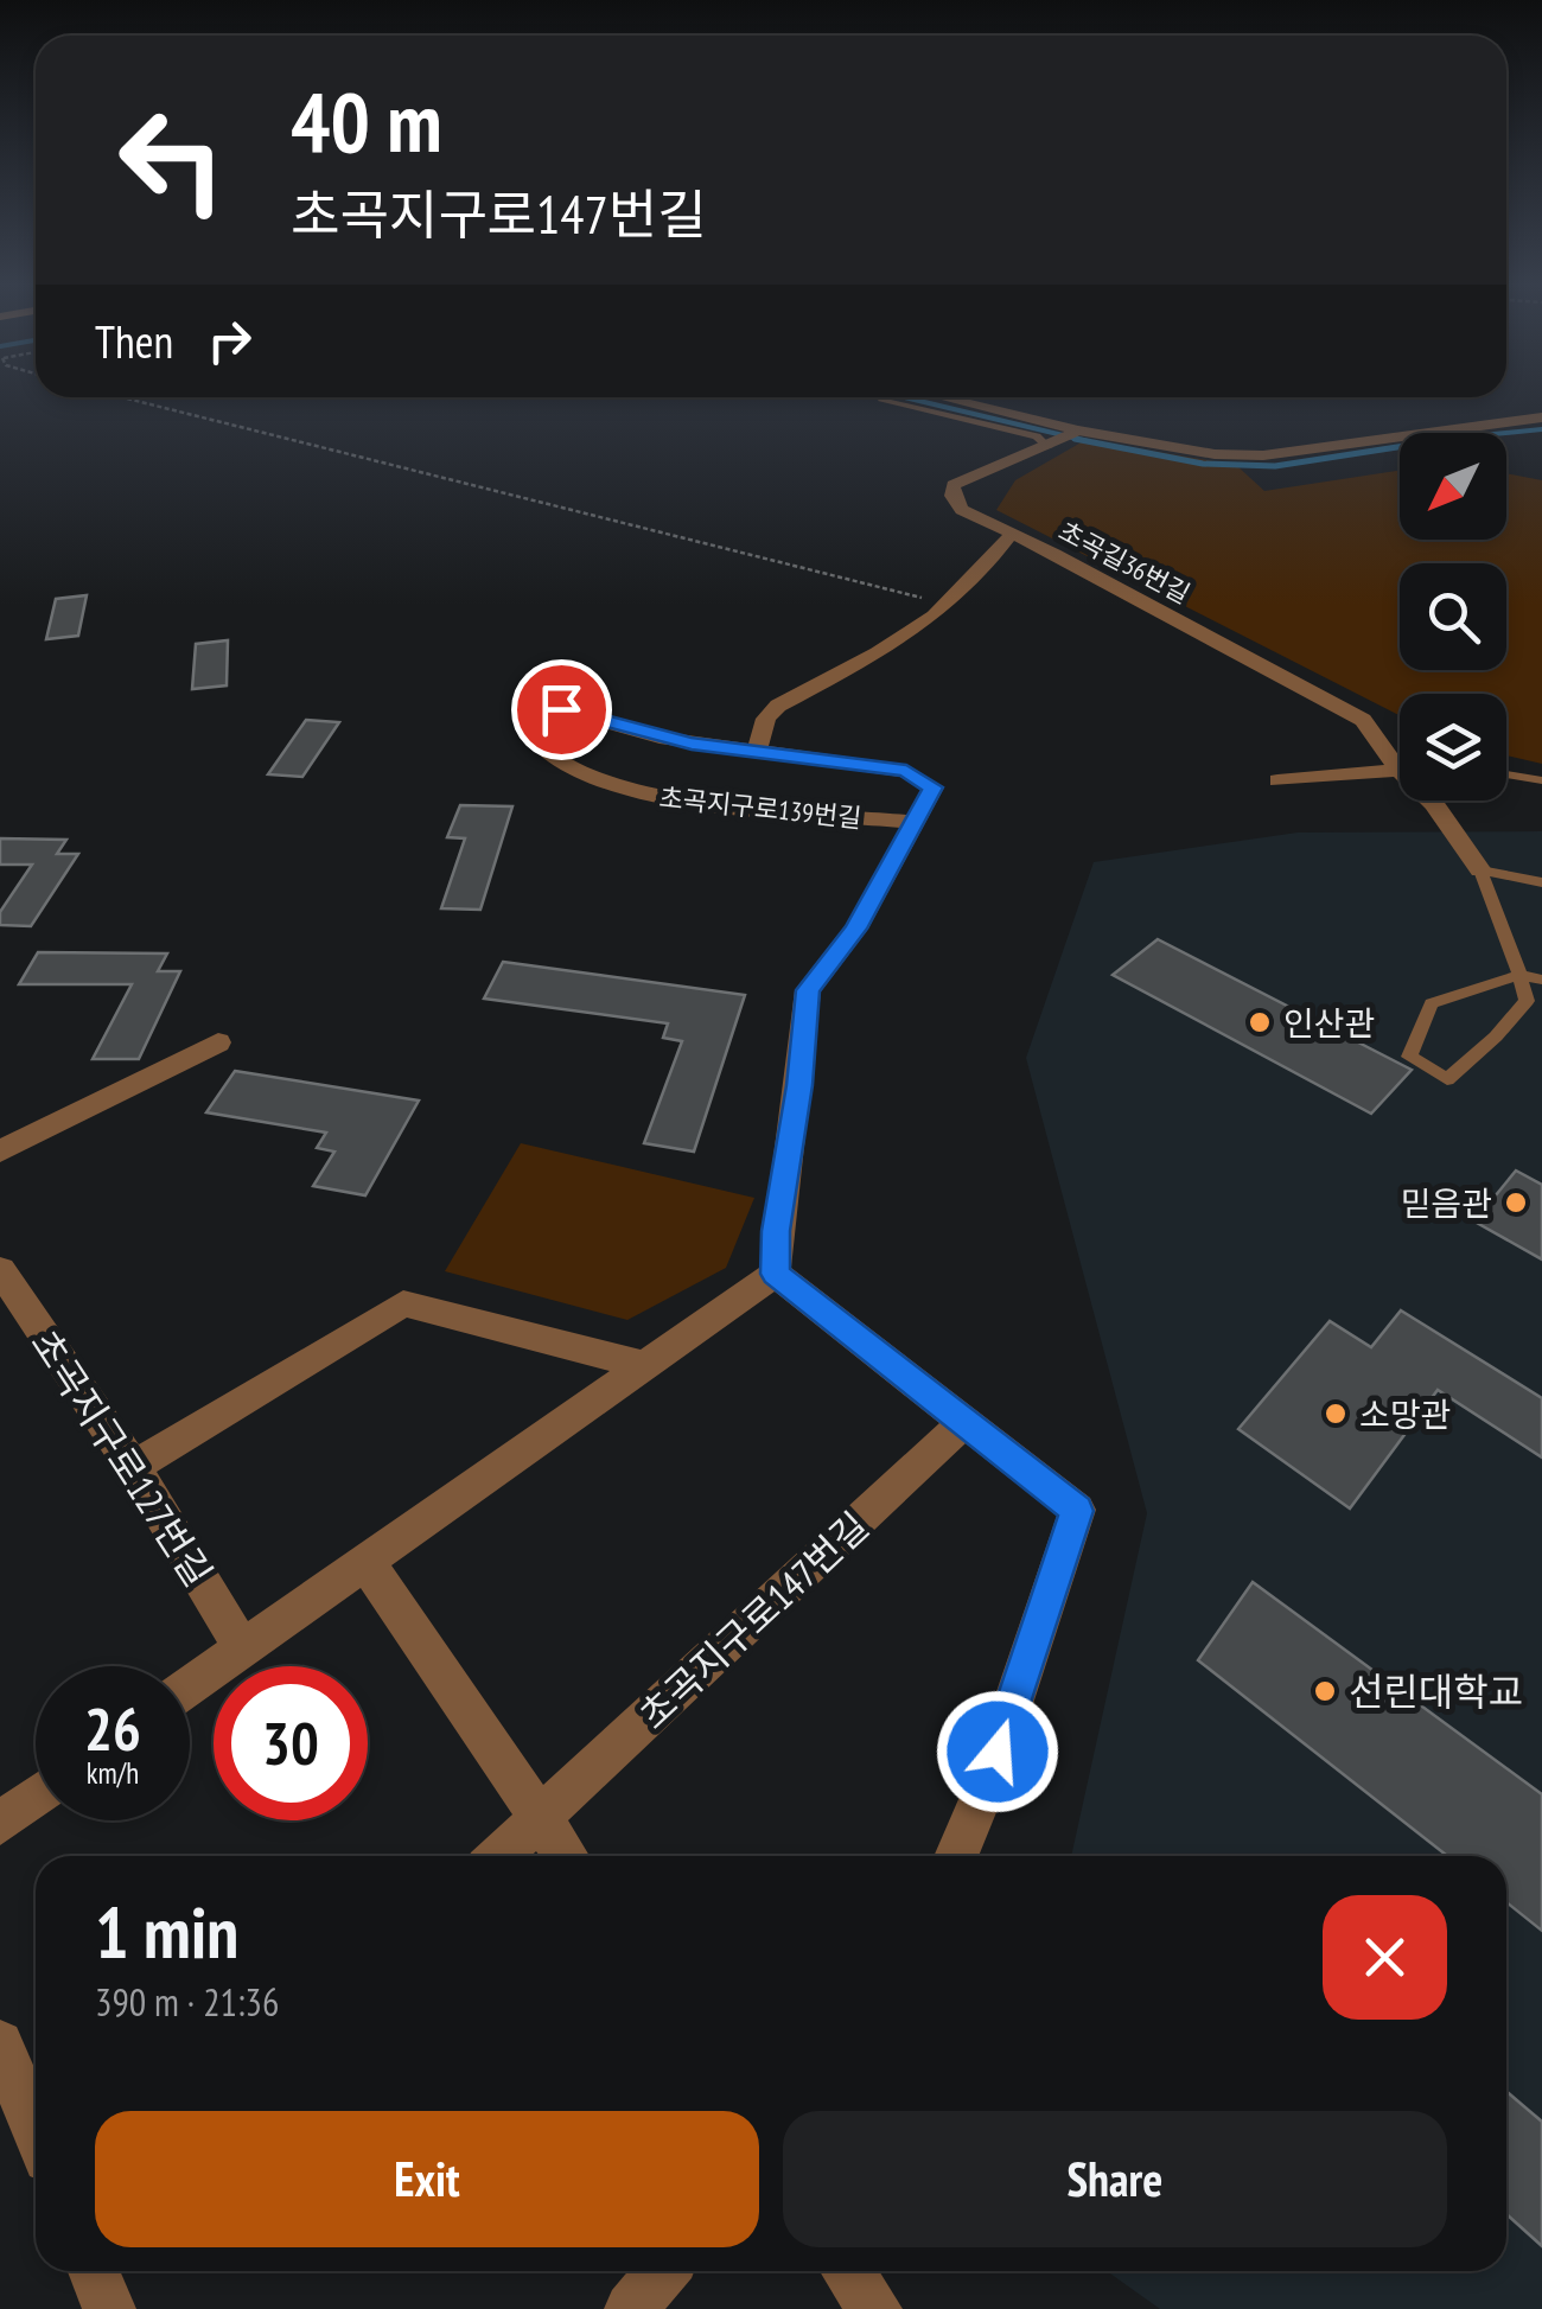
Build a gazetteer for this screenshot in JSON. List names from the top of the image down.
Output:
{
  "streets": {
    "street": [
      "초곡길36번길",
      "초곡지구로139번길",
      "초곡지구로127번길",
      "초곡지구로147번길"
    ]
  },
  "places": [
    "인산관",
    "믿음관",
    "소망관",
    "선린대학교"
  ],
  "north": "bottom left",
  "page": {
    "turn": ["40 m", "초곡지구로147번길"],
    "then": "Then",
    "speed": "26 km/h",
    "limit": "30",
    "heading": ["1 min", "390 m · 21:36"],
    "buttons": ["Exit", "Share"]
  }
}
